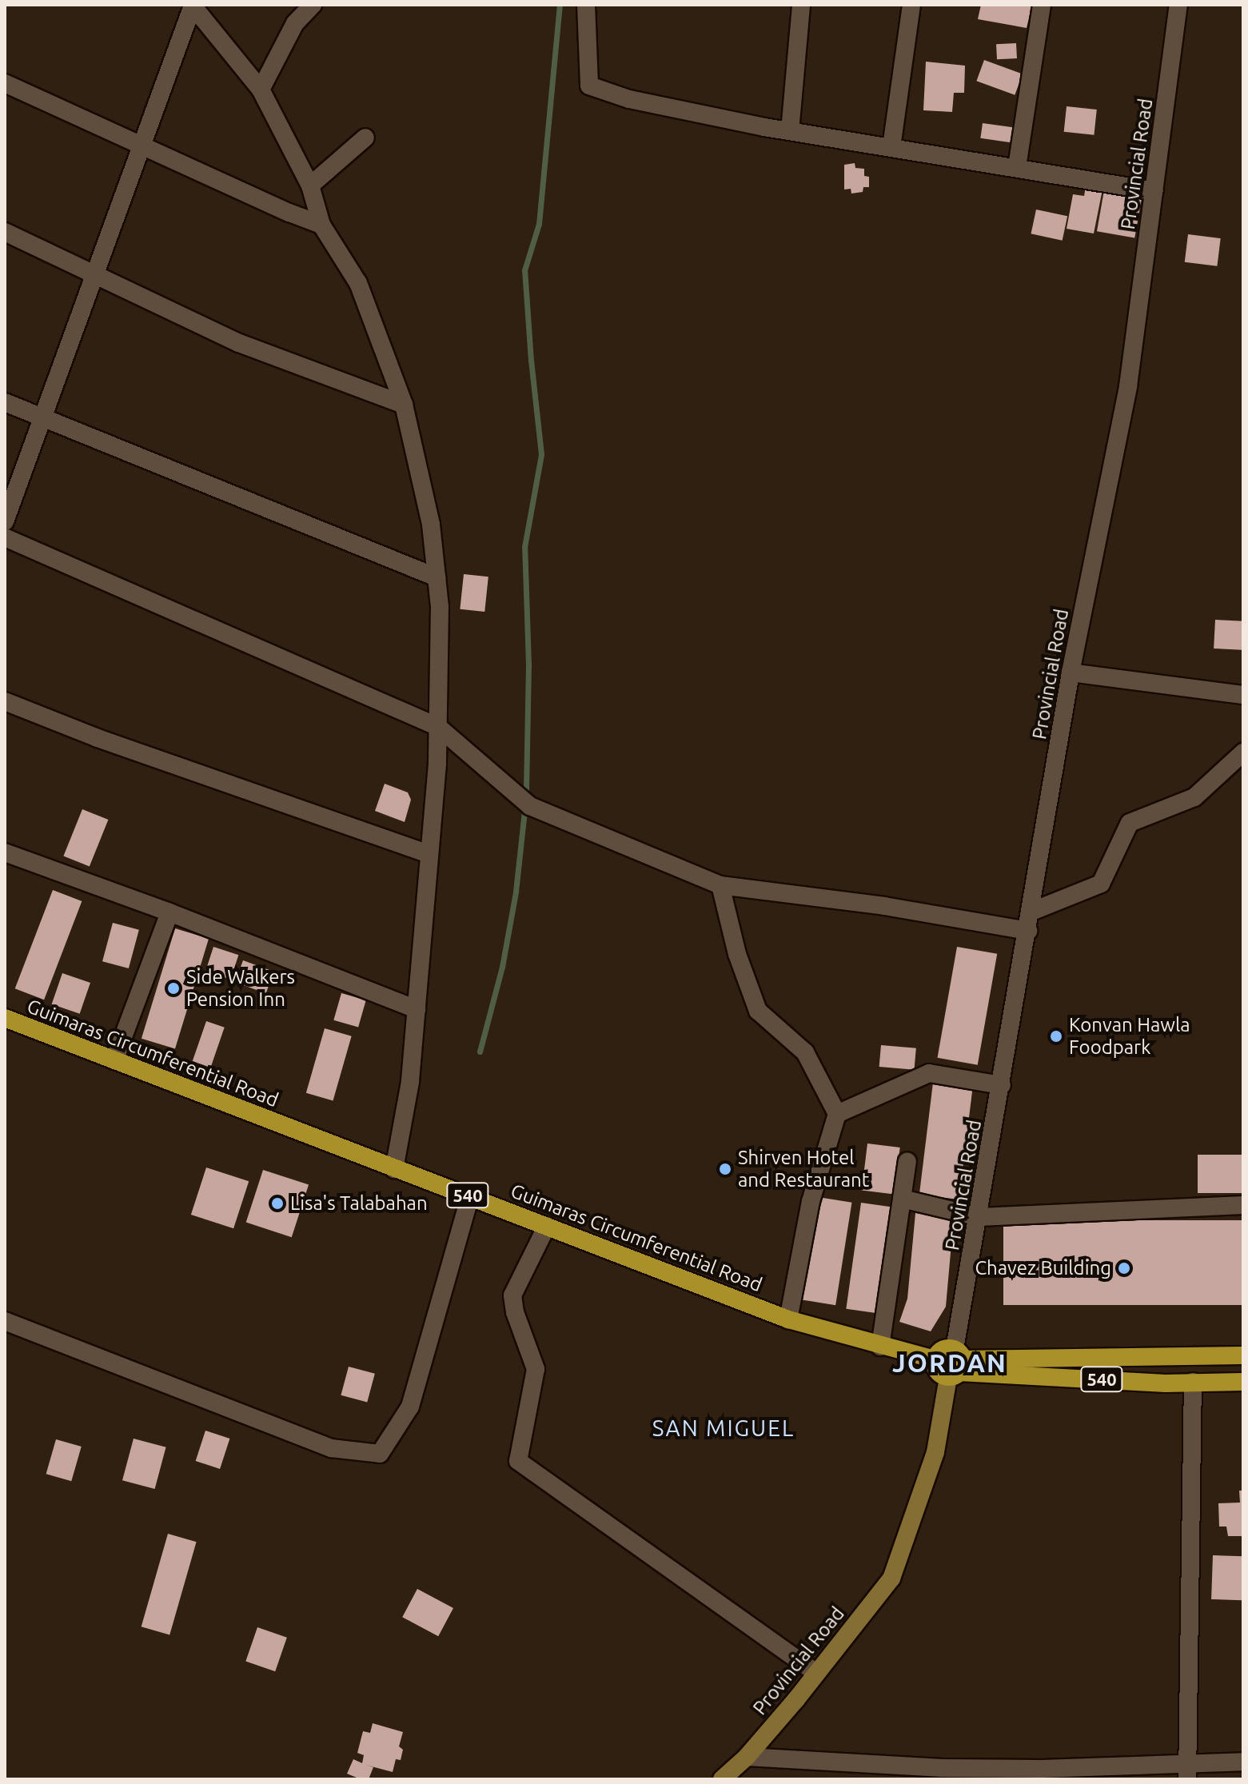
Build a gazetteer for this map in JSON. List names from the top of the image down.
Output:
{
  "streets": {
    "main road": ["Provincial Road", "Guimaras Circumferential Road", "540"]
  },
  "crossings": [
    ["Provincial Road", "Guimaras Circumferential Road"],
    ["Provincial Road", "540"],
    ["Guimaras Circumferential Road", "540"]
  ],
  "districts": ["JORDAN", "SAN MIGUEL"],
  "places": [
    "Side Walkers Pension Inn",
    "Konvan Hawla Foodpark",
    "Shirven Hotel and Restaurant",
    "Lisa's Talabahan",
    "Chavez Building"
  ]
}
